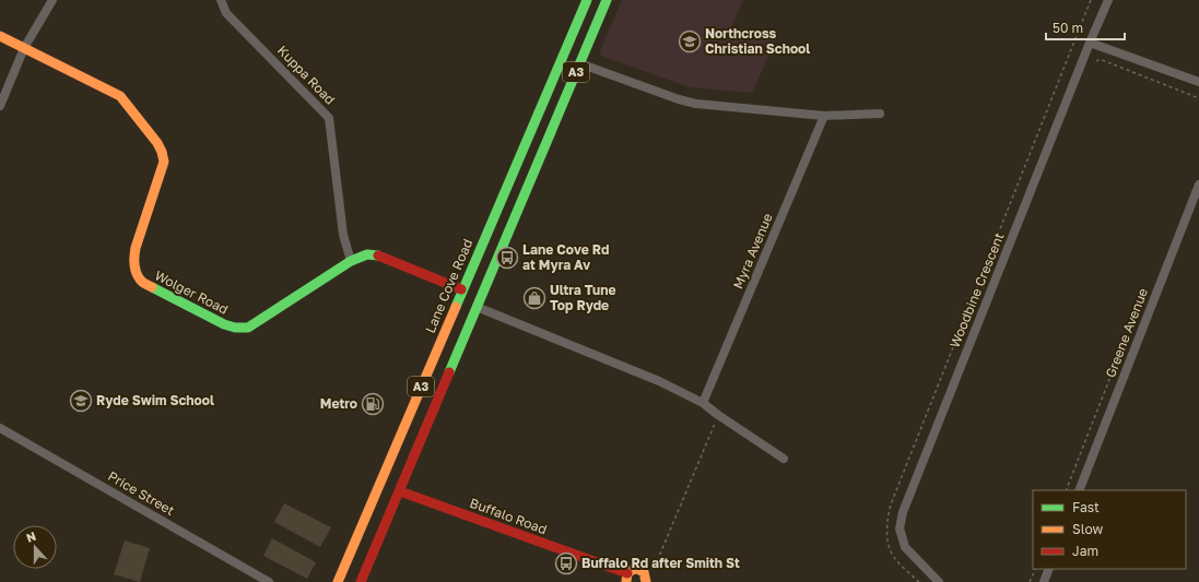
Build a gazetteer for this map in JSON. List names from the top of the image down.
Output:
{
  "streets": {
    "main road": [
      "A3",
      "Lane Cove Road",
      "Wolger Road",
      "Buffalo Road"
    ],
    "street": [
      "Kuppa Road",
      "Myra Avenue",
      "Woodbine Crescent",
      "Greene Avenue",
      "Price Street"
    ]
  },
  "crossings": [
    ["A3", "Buffalo Road"],
    ["Kuppa Road", "Wolger Road"],
    ["Lane Cove Road", "Wolger Road"],
    ["Lane Cove Road", "Buffalo Road"]
  ],
  "places": {
    "school or university": ["Northcross Christian School", "Ryde Swim School"],
    "bus stop": ["Lane Cove Rd at Myra Av", "Buffalo Rd after Smith St"],
    "shop": ["Ultra Tune Top Ryde"],
    "fuel station": ["Metro"]
  },
  "legend": ["Fast", "Slow", "Jam"],
  "scale_bar": "50 m",
  "north": "top"
}
